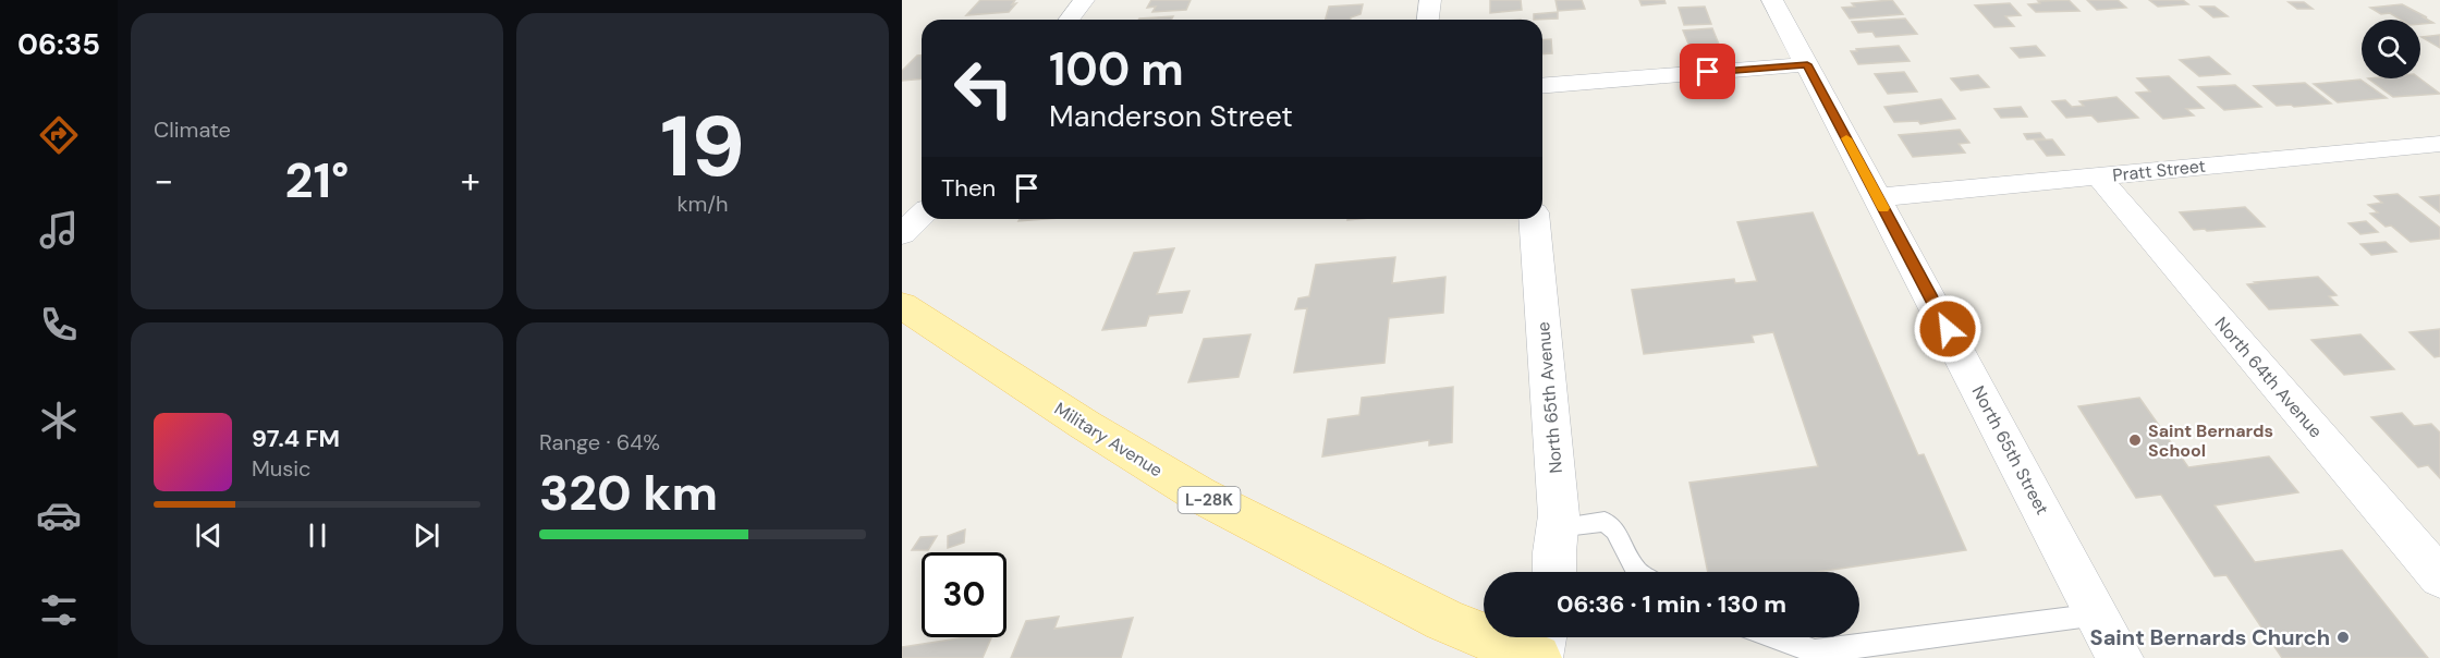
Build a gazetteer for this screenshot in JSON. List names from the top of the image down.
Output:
{
  "streets": {
    "main road": ["Military Avenue", "L-28K"],
    "street": [
      "Pratt Street",
      "North 64th Avenue",
      "North 65th Avenue",
      "North 65th Street"
    ]
  },
  "crossings": [
    ["Pratt Street", "North 64th Avenue"],
    ["Pratt Street", "North 65th Street"]
  ],
  "places": ["Saint Bernards School", "Saint Bernards Church"],
  "page": {
    "tabs": "06:35",
    "tile": [
      "Climate",
      ["19", "km/h"],
      ["Range · 64%", "320 km"]
    ],
    "turn": ["100 m", "Manderson Street"],
    "heat": ["−", "21°", "+"],
    "then": "Then",
    "song": ["97.4 FM", "Music"],
    "limit": "30",
    "trip": "06:36 · 1 min · 130 m"
  }
}
